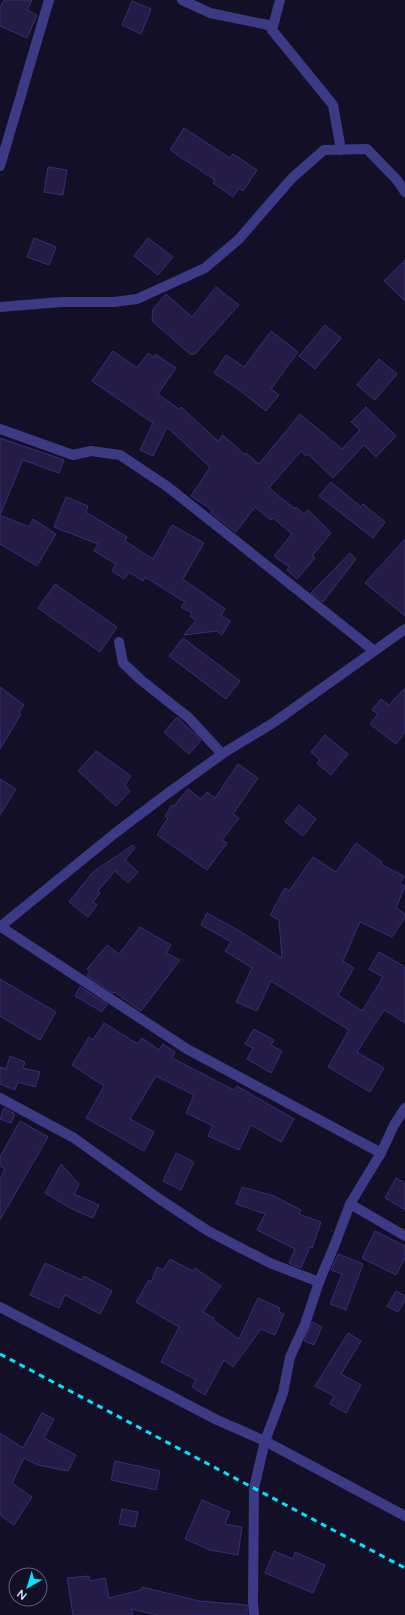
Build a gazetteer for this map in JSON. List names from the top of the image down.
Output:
{
  "north": "bottom left"
}
